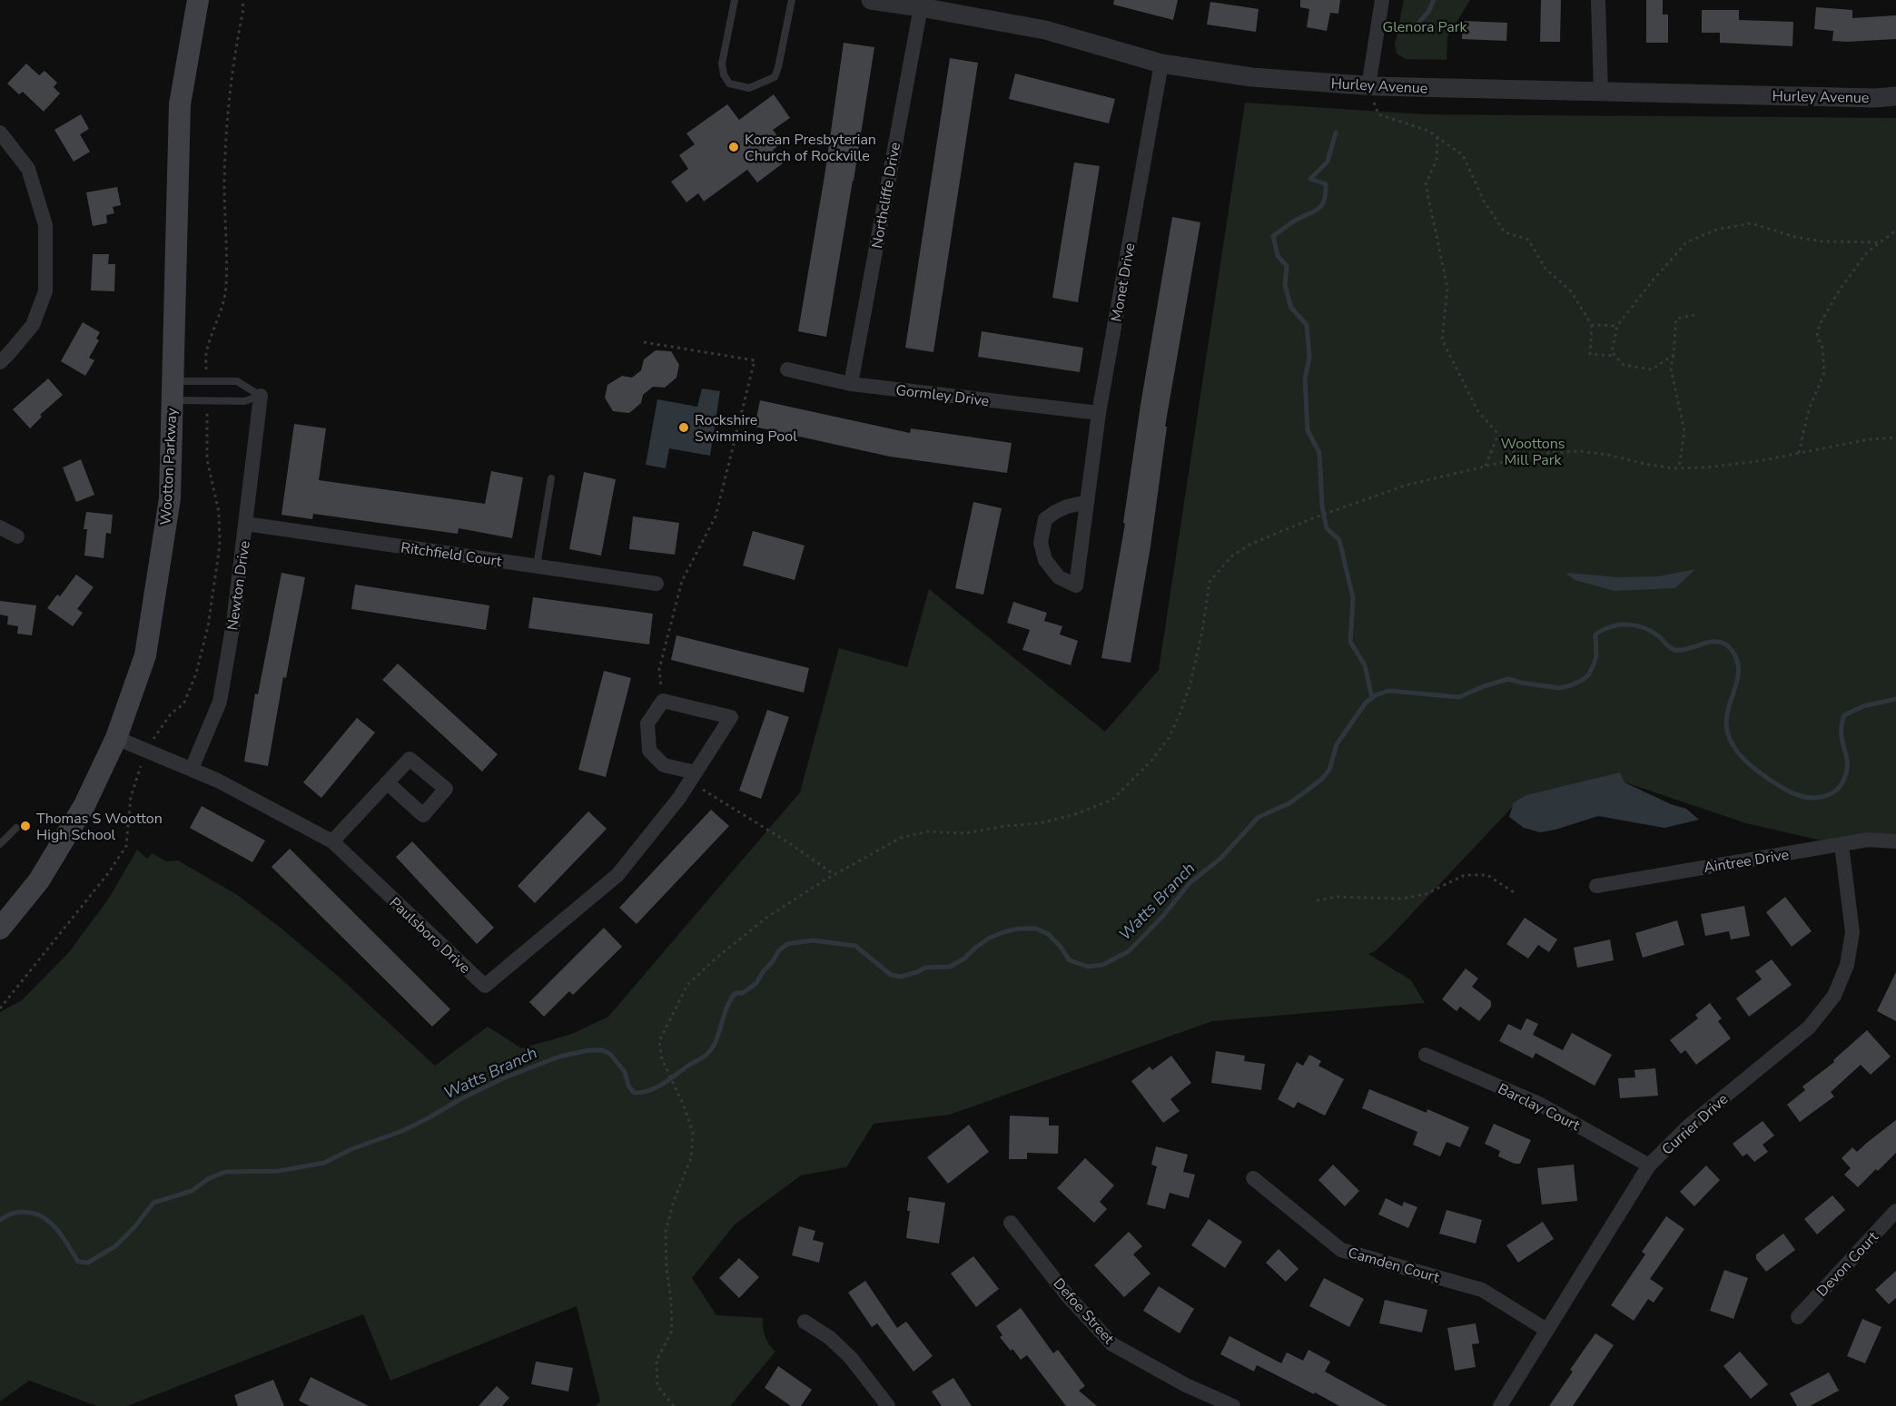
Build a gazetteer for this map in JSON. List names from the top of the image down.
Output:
{
  "streets": {
    "main road": ["Wootton Parkway"],
    "street": [
      "Hurley Avenue",
      "Northcliffe Drive",
      "Monet Drive",
      "Gormley Drive",
      "Ritchfield Court",
      "Newton Drive",
      "Aintree Drive",
      "Paulsboro Drive",
      "Barclay Court",
      "Currier Drive",
      "Devon Court",
      "Camden Court",
      "Defoe Street"
    ]
  },
  "crossings": [
    ["Hurley Avenue", "Northcliffe Drive"],
    ["Hurley Avenue", "Monet Drive"],
    ["Northcliffe Drive", "Gormley Drive"],
    ["Monet Drive", "Gormley Drive"],
    ["Wootton Parkway", "Paulsboro Drive"],
    ["Ritchfield Court", "Newton Drive"],
    ["Newton Drive", "Paulsboro Drive"],
    ["Aintree Drive", "Currier Drive"],
    ["Barclay Court", "Currier Drive"],
    ["Currier Drive", "Camden Court"]
  ],
  "water": ["Watts Branch"],
  "parks": ["Glenora Park", "Woottons Mill Park"],
  "places": ["Korean Presbyterian Church of Rockville", "Rockshire Swimming Pool", "Thomas S Wootton High School"]
}
